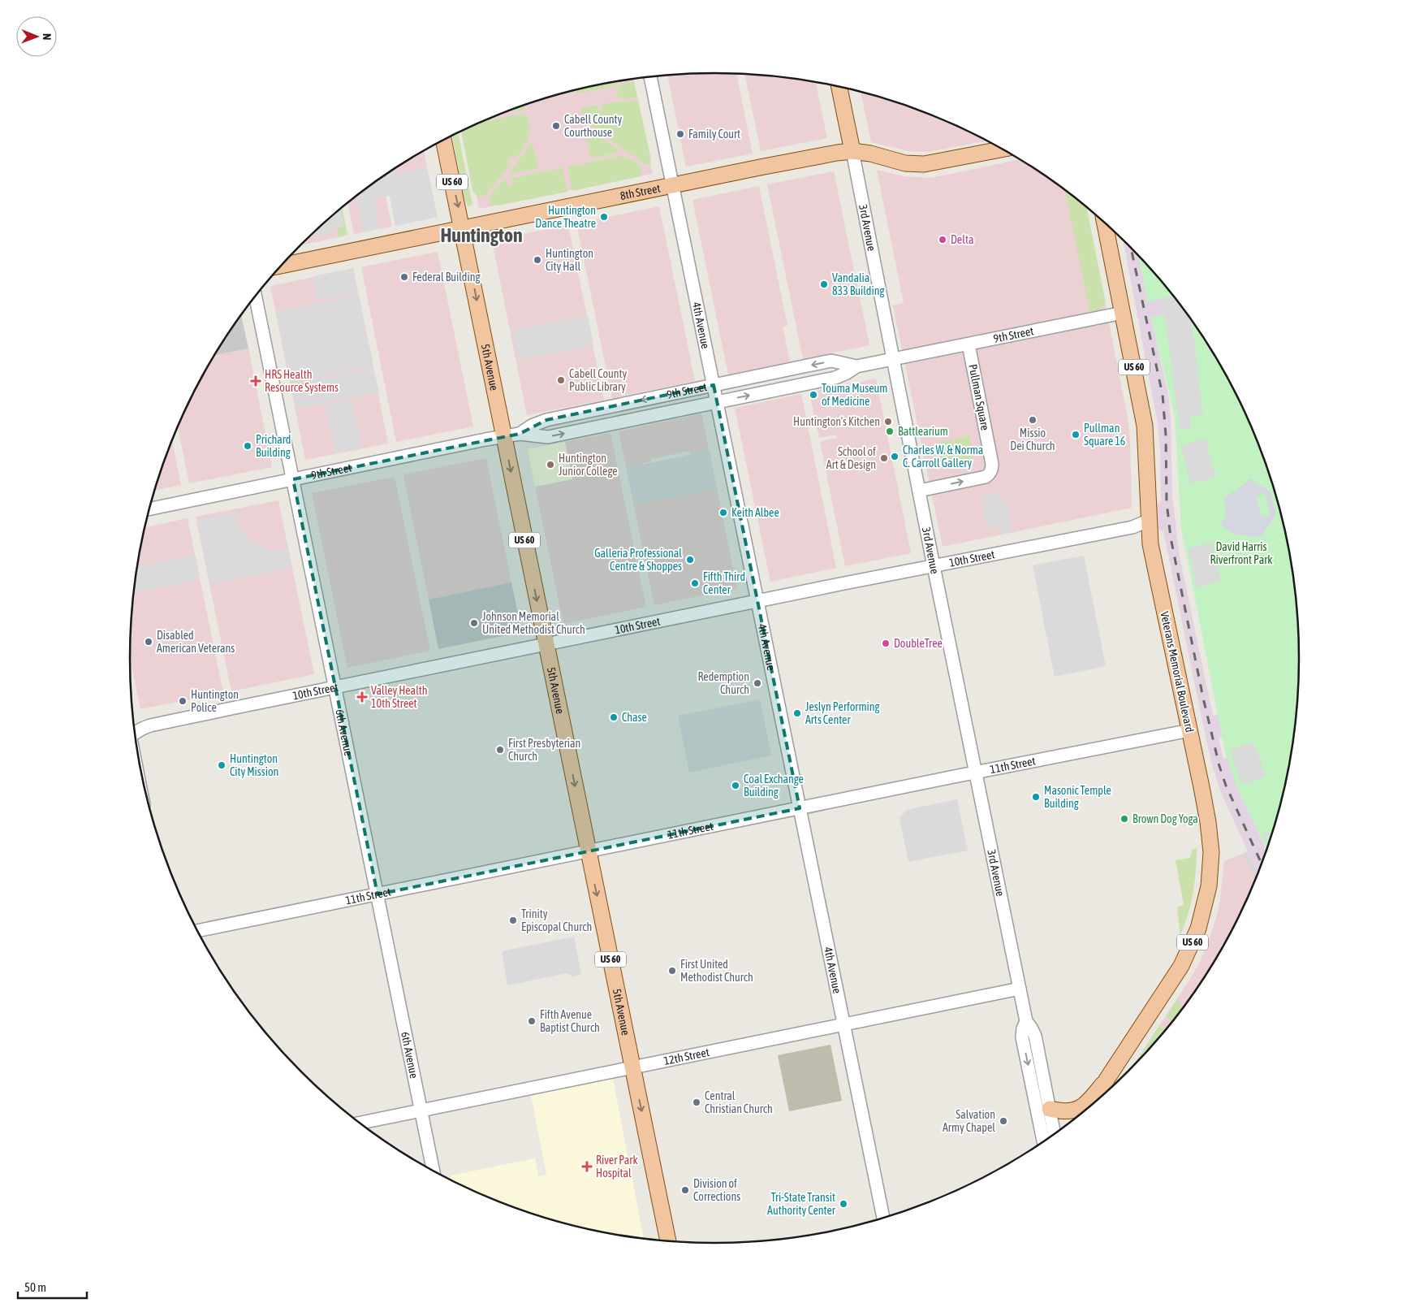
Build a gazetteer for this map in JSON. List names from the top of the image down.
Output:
{
  "streets": {
    "main road": [
      "US 60",
      "8th Street",
      "3rd Avenue",
      "5th Avenue",
      "Veterans Memorial Boulevard"
    ],
    "street": [
      "4th Avenue",
      "9th Street",
      "Pullman Square",
      "10th Street",
      "6th Avenue",
      "11th Street",
      "12th Street"
    ]
  },
  "crossings": [
    ["8th Street", "3rd Avenue"],
    ["8th Street", "4th Avenue"],
    ["8th Street", "5th Avenue"],
    ["3rd Avenue", "9th Street"],
    ["3rd Avenue", "Pullman Square"],
    ["3rd Avenue", "10th Street"],
    ["3rd Avenue", "11th Street"],
    ["3rd Avenue", "12th Street"],
    ["4th Avenue", "9th Street"],
    ["4th Avenue", "10th Street"],
    ["4th Avenue", "11th Street"],
    ["4th Avenue", "12th Street"],
    ["9th Street", "5th Avenue"],
    ["9th Street", "Pullman Square"],
    ["9th Street", "Veterans Memorial Boulevard"],
    ["9th Street", "6th Avenue"],
    ["5th Avenue", "10th Street"],
    ["5th Avenue", "11th Street"],
    ["5th Avenue", "12th Street"],
    ["10th Street", "Veterans Memorial Boulevard"],
    ["10th Street", "6th Avenue"],
    ["Veterans Memorial Boulevard", "11th Street"],
    ["6th Avenue", "11th Street"],
    ["6th Avenue", "12th Street"]
  ],
  "one_way": ["5th Avenue"],
  "districts": ["Huntington"],
  "parks": ["David Harris Riverfront Park"],
  "places": {
    "other": [
      "Cabell County Courthouse",
      "Family Court",
      "Huntington Dance Theatre",
      "Delta",
      "Huntington City Hall",
      "Federal Building",
      "Vandalia 833 Building",
      "Cabell County Public Library",
      "Touma Museum of Medicine",
      "Missio Dei Church",
      "Huntington's Kitchen",
      "Battlearium",
      "Pullman Square 16",
      "Prichard Building",
      "Charles W. & Norma C. Carroll Gallery",
      "School of Art & Design",
      "Huntington Junior College",
      "Keith Albee",
      "Galleria Professional Centre & Shoppes",
      "Fifth Third Center",
      "Johnson Memorial United Methodist Church",
      "Disabled American Veterans",
      "DoubleTree",
      "Redemption Church",
      "Huntington Police",
      "Jeslyn Performing Arts Center",
      "Chase",
      "First Presbyterian Church",
      "Huntington City Mission",
      "Coal Exchange Building",
      "Masonic Temple Building",
      "Brown Dog Yoga",
      "Trinity Episcopal Church",
      "First United Methodist Church",
      "Fifth Avenue Baptist Church",
      "Central Christian Church",
      "Salvation Army Chapel",
      "Division of Corrections",
      "Tri-State Transit Authority Center"
    ],
    "health": ["HRS Health Resource Systems", "Valley Health 10th Street", "River Park Hospital"]
  },
  "scale_bar": "50 m",
  "north": "right"
}
